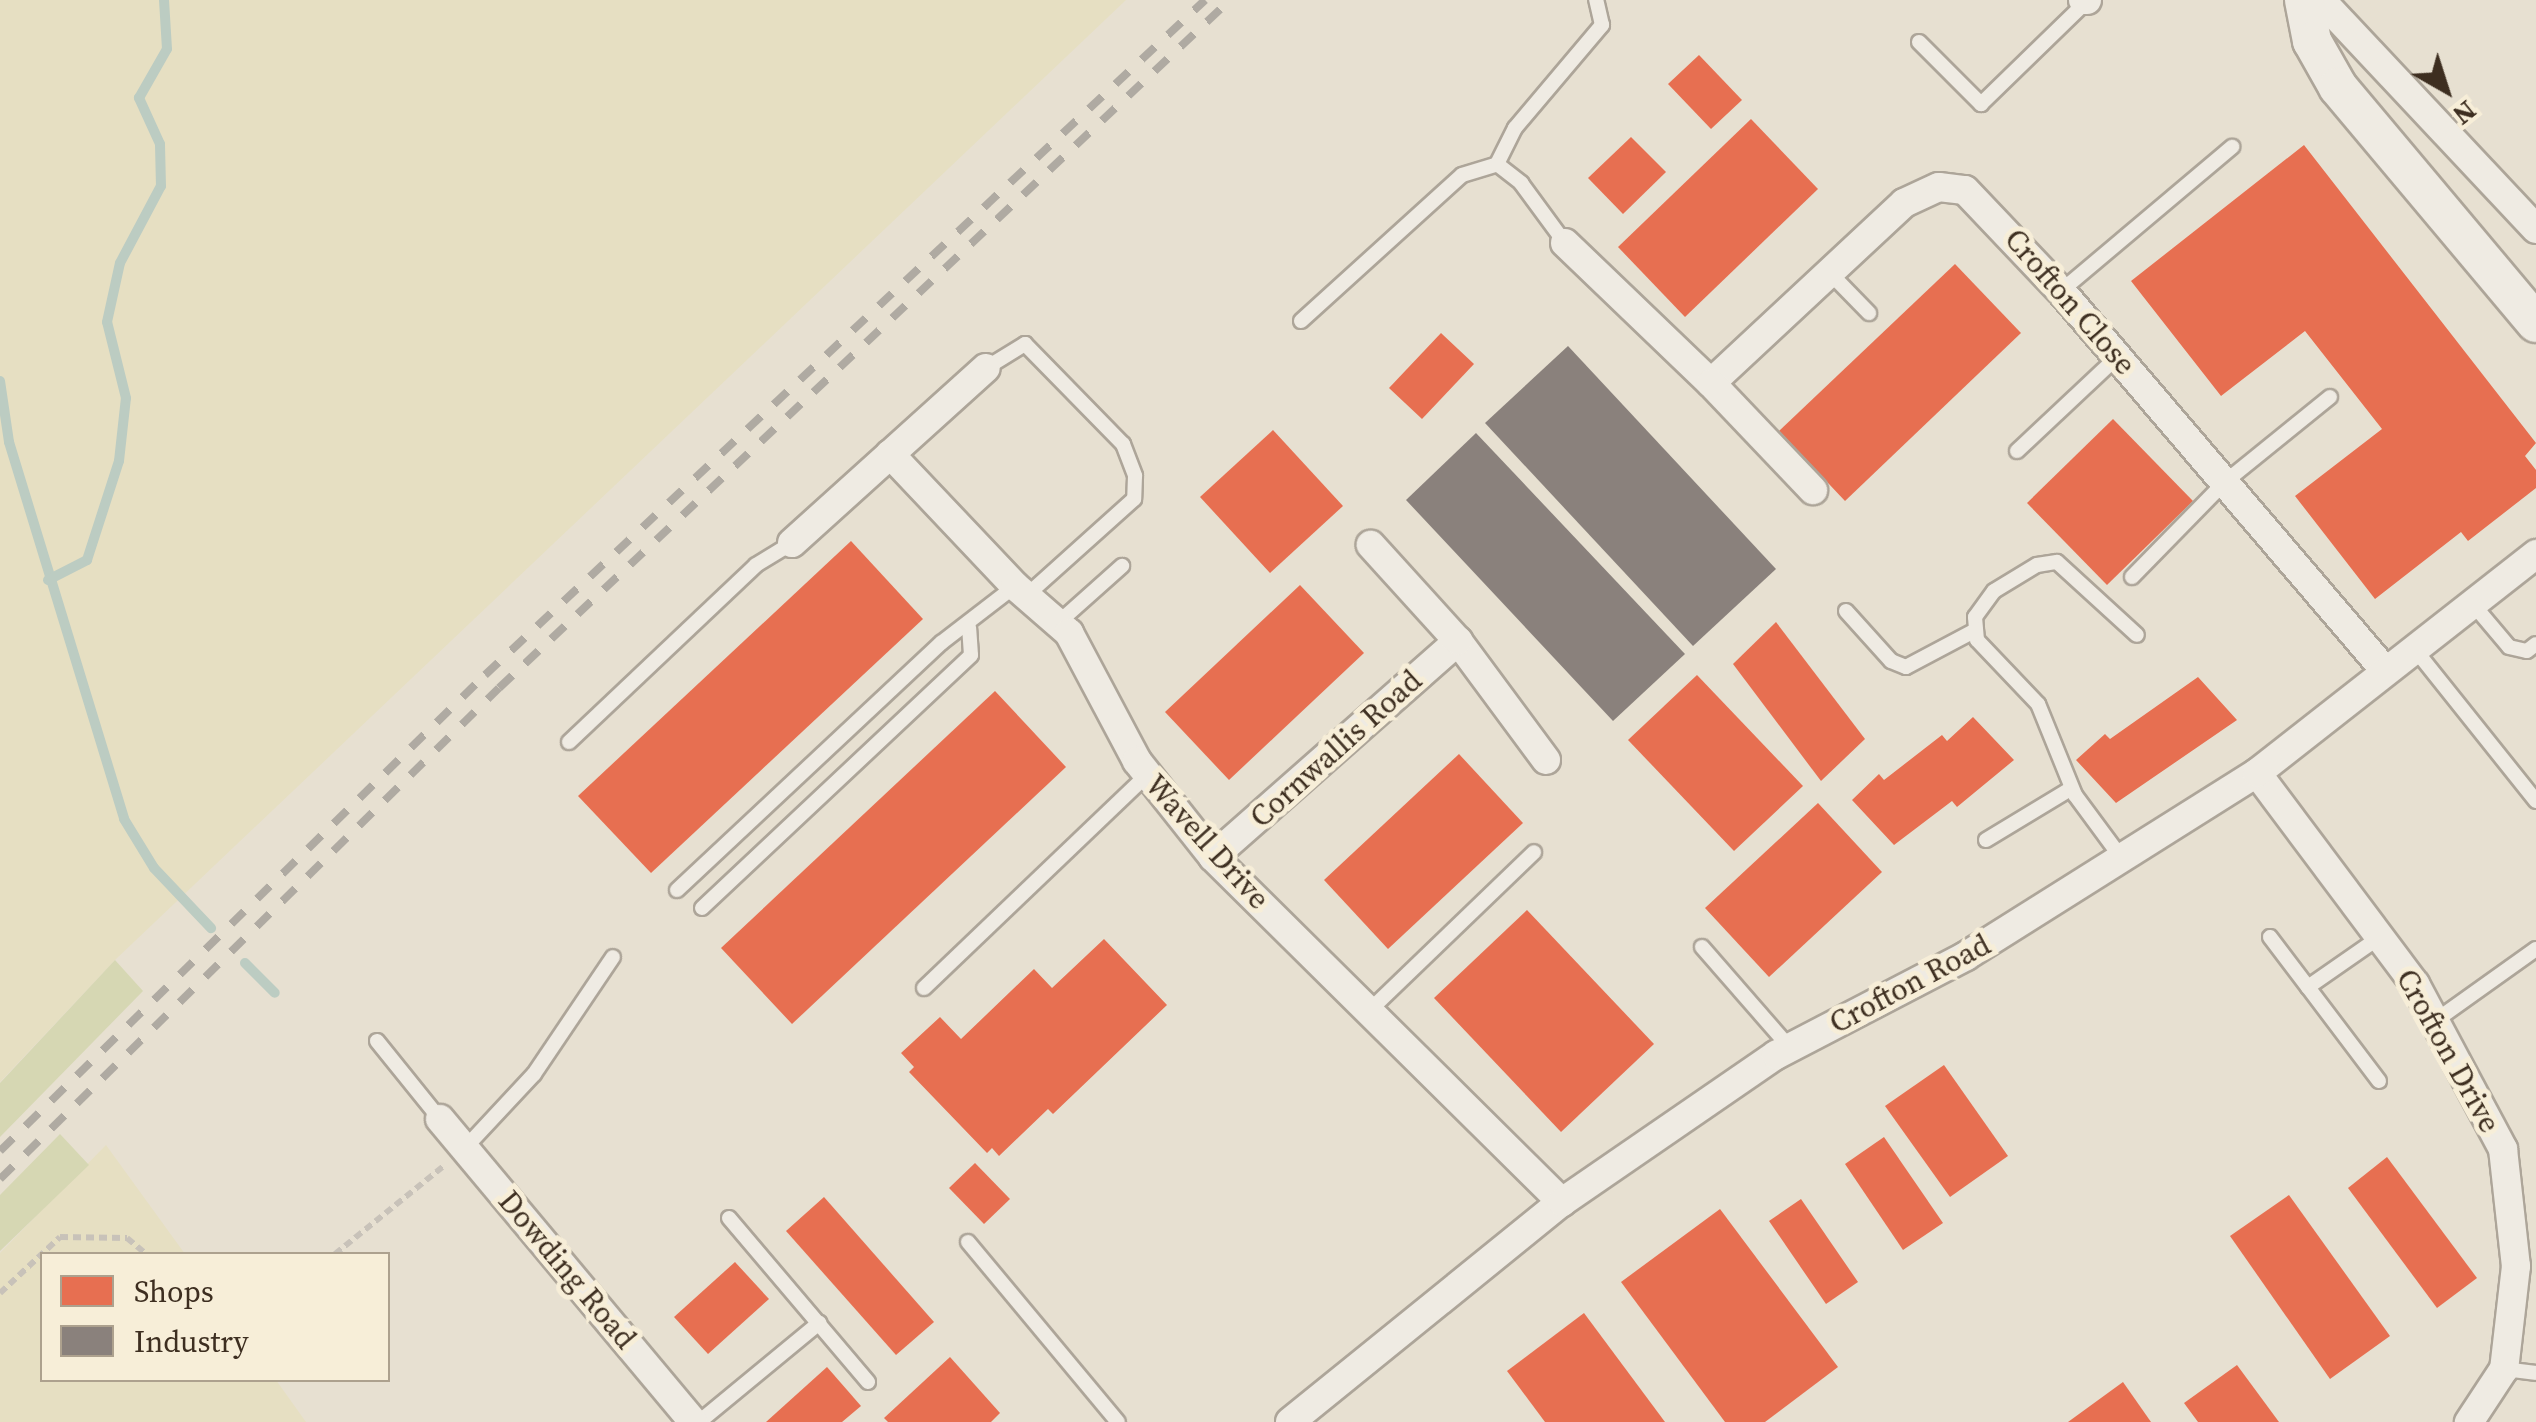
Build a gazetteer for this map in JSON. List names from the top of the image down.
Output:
{
  "streets": {
    "street": [
      "Crofton Close",
      "Cornwallis Road",
      "Wavell Drive",
      "Crofton Road",
      "Crofton Drive",
      "Dowding Road"
    ]
  },
  "crossings": [
    ["Crofton Close", "Crofton Road"],
    ["Cornwallis Road", "Wavell Drive"],
    ["Wavell Drive", "Crofton Road"],
    ["Crofton Road", "Crofton Drive"]
  ],
  "legend": ["Shops", "Industry"],
  "north": "bottom right"
}
